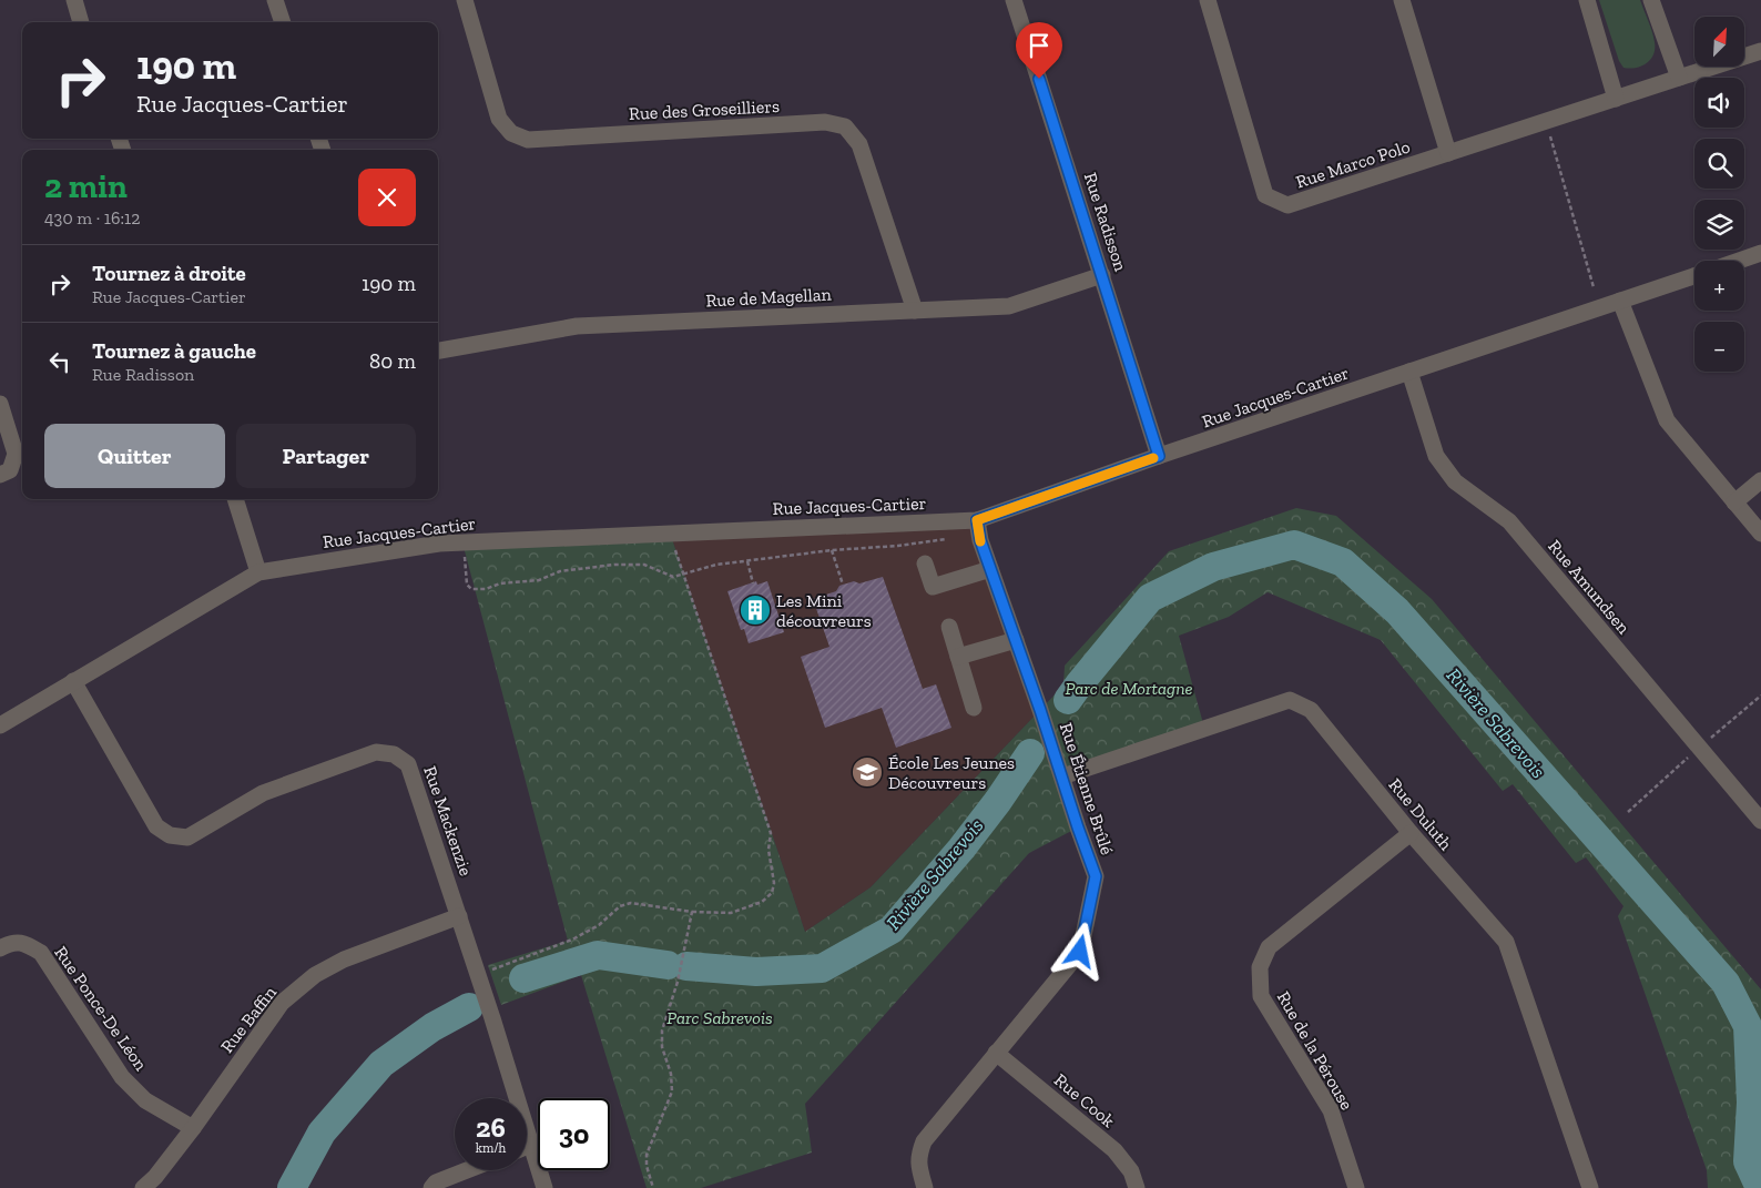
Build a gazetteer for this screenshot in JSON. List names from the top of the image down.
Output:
{
  "streets": {
    "street": [
      "Rue des Groseilliers",
      "Rue Marco Polo",
      "Rue Radisson",
      "Rue de Magellan",
      "Rue Jacques-Cartier",
      "Rue Amundsen",
      "Rue Étienne Brûlé",
      "Rue Duluth",
      "Rue Mackenzie",
      "Rue Ponce-De Léon",
      "Rue Baffin",
      "Rue de la Pérouse",
      "Rue Cook"
    ]
  },
  "crossings": [
    ["Rue des Groseilliers", "Rue de Magellan"],
    ["Rue Radisson", "Rue de Magellan"],
    ["Rue Radisson", "Rue Jacques-Cartier"],
    ["Rue Jacques-Cartier", "Rue Amundsen"],
    ["Rue Jacques-Cartier", "Rue Étienne Brûlé"],
    ["Rue Jacques-Cartier", "Rue Mackenzie"],
    ["Rue Étienne Brûlé", "Rue Duluth"],
    ["Rue Étienne Brûlé", "Rue Cook"],
    ["Rue Duluth", "Rue de la Pérouse"],
    ["Rue Mackenzie", "Rue Baffin"],
    ["Rue Ponce-De Léon", "Rue Baffin"]
  ],
  "water": ["Rivière Sabrevois"],
  "parks": ["Parc de Mortagne", "Parc Sabrevois"],
  "places": {
    "building": ["Les Mini découvreurs"],
    "school or university": ["École Les Jeunes Découvreurs"]
  },
  "north": "top right",
  "page": {
    "map_buttons": ["+", "−"],
    "turn": ["190 m", "Rue Jacques-Cartier"],
    "heading": ["2 min", "430 m · 16:12"],
    "list": [
      {
        "name": "Tournez à droite",
        "note": "Rue Jacques-Cartier",
        "value": "190 m"
      },
      {
        "name": "Tournez à gauche",
        "note": "Rue Radisson",
        "value": "80 m"
      }
    ],
    "buttons": ["Quitter", "Partager"],
    "speed": "26 km/h",
    "limit": "30"
  }
}
